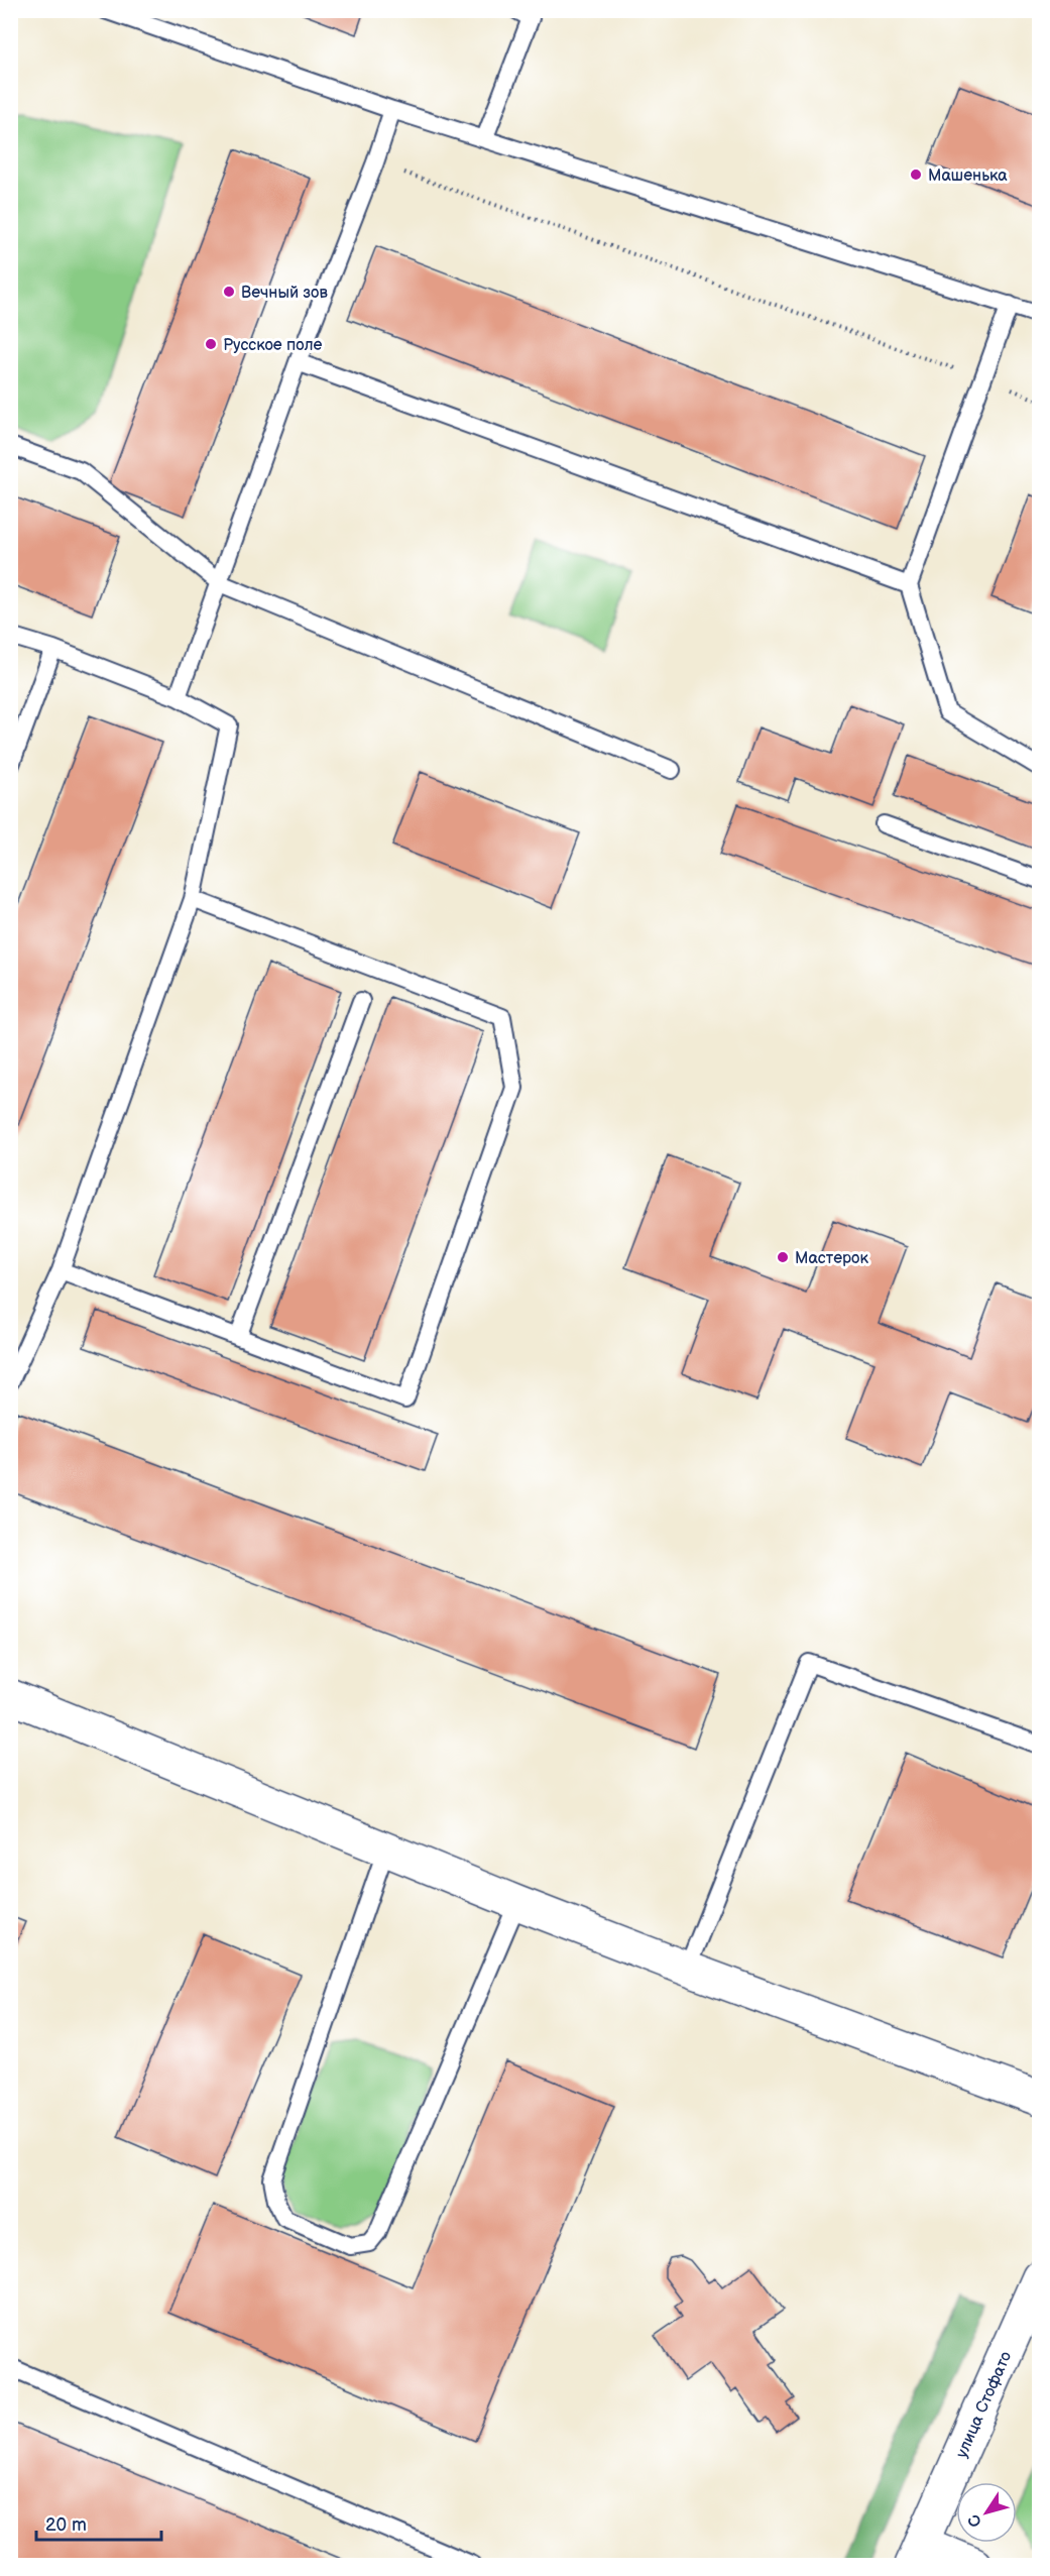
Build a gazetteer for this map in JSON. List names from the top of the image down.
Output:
{
  "streets": {
    "street": ["улица Стофато"]
  },
  "places": [
    "Машенька",
    "Вечный зов",
    "Русское поле",
    "Мастерок"
  ],
  "scale_bar": "20 m",
  "north": "bottom left"
}
